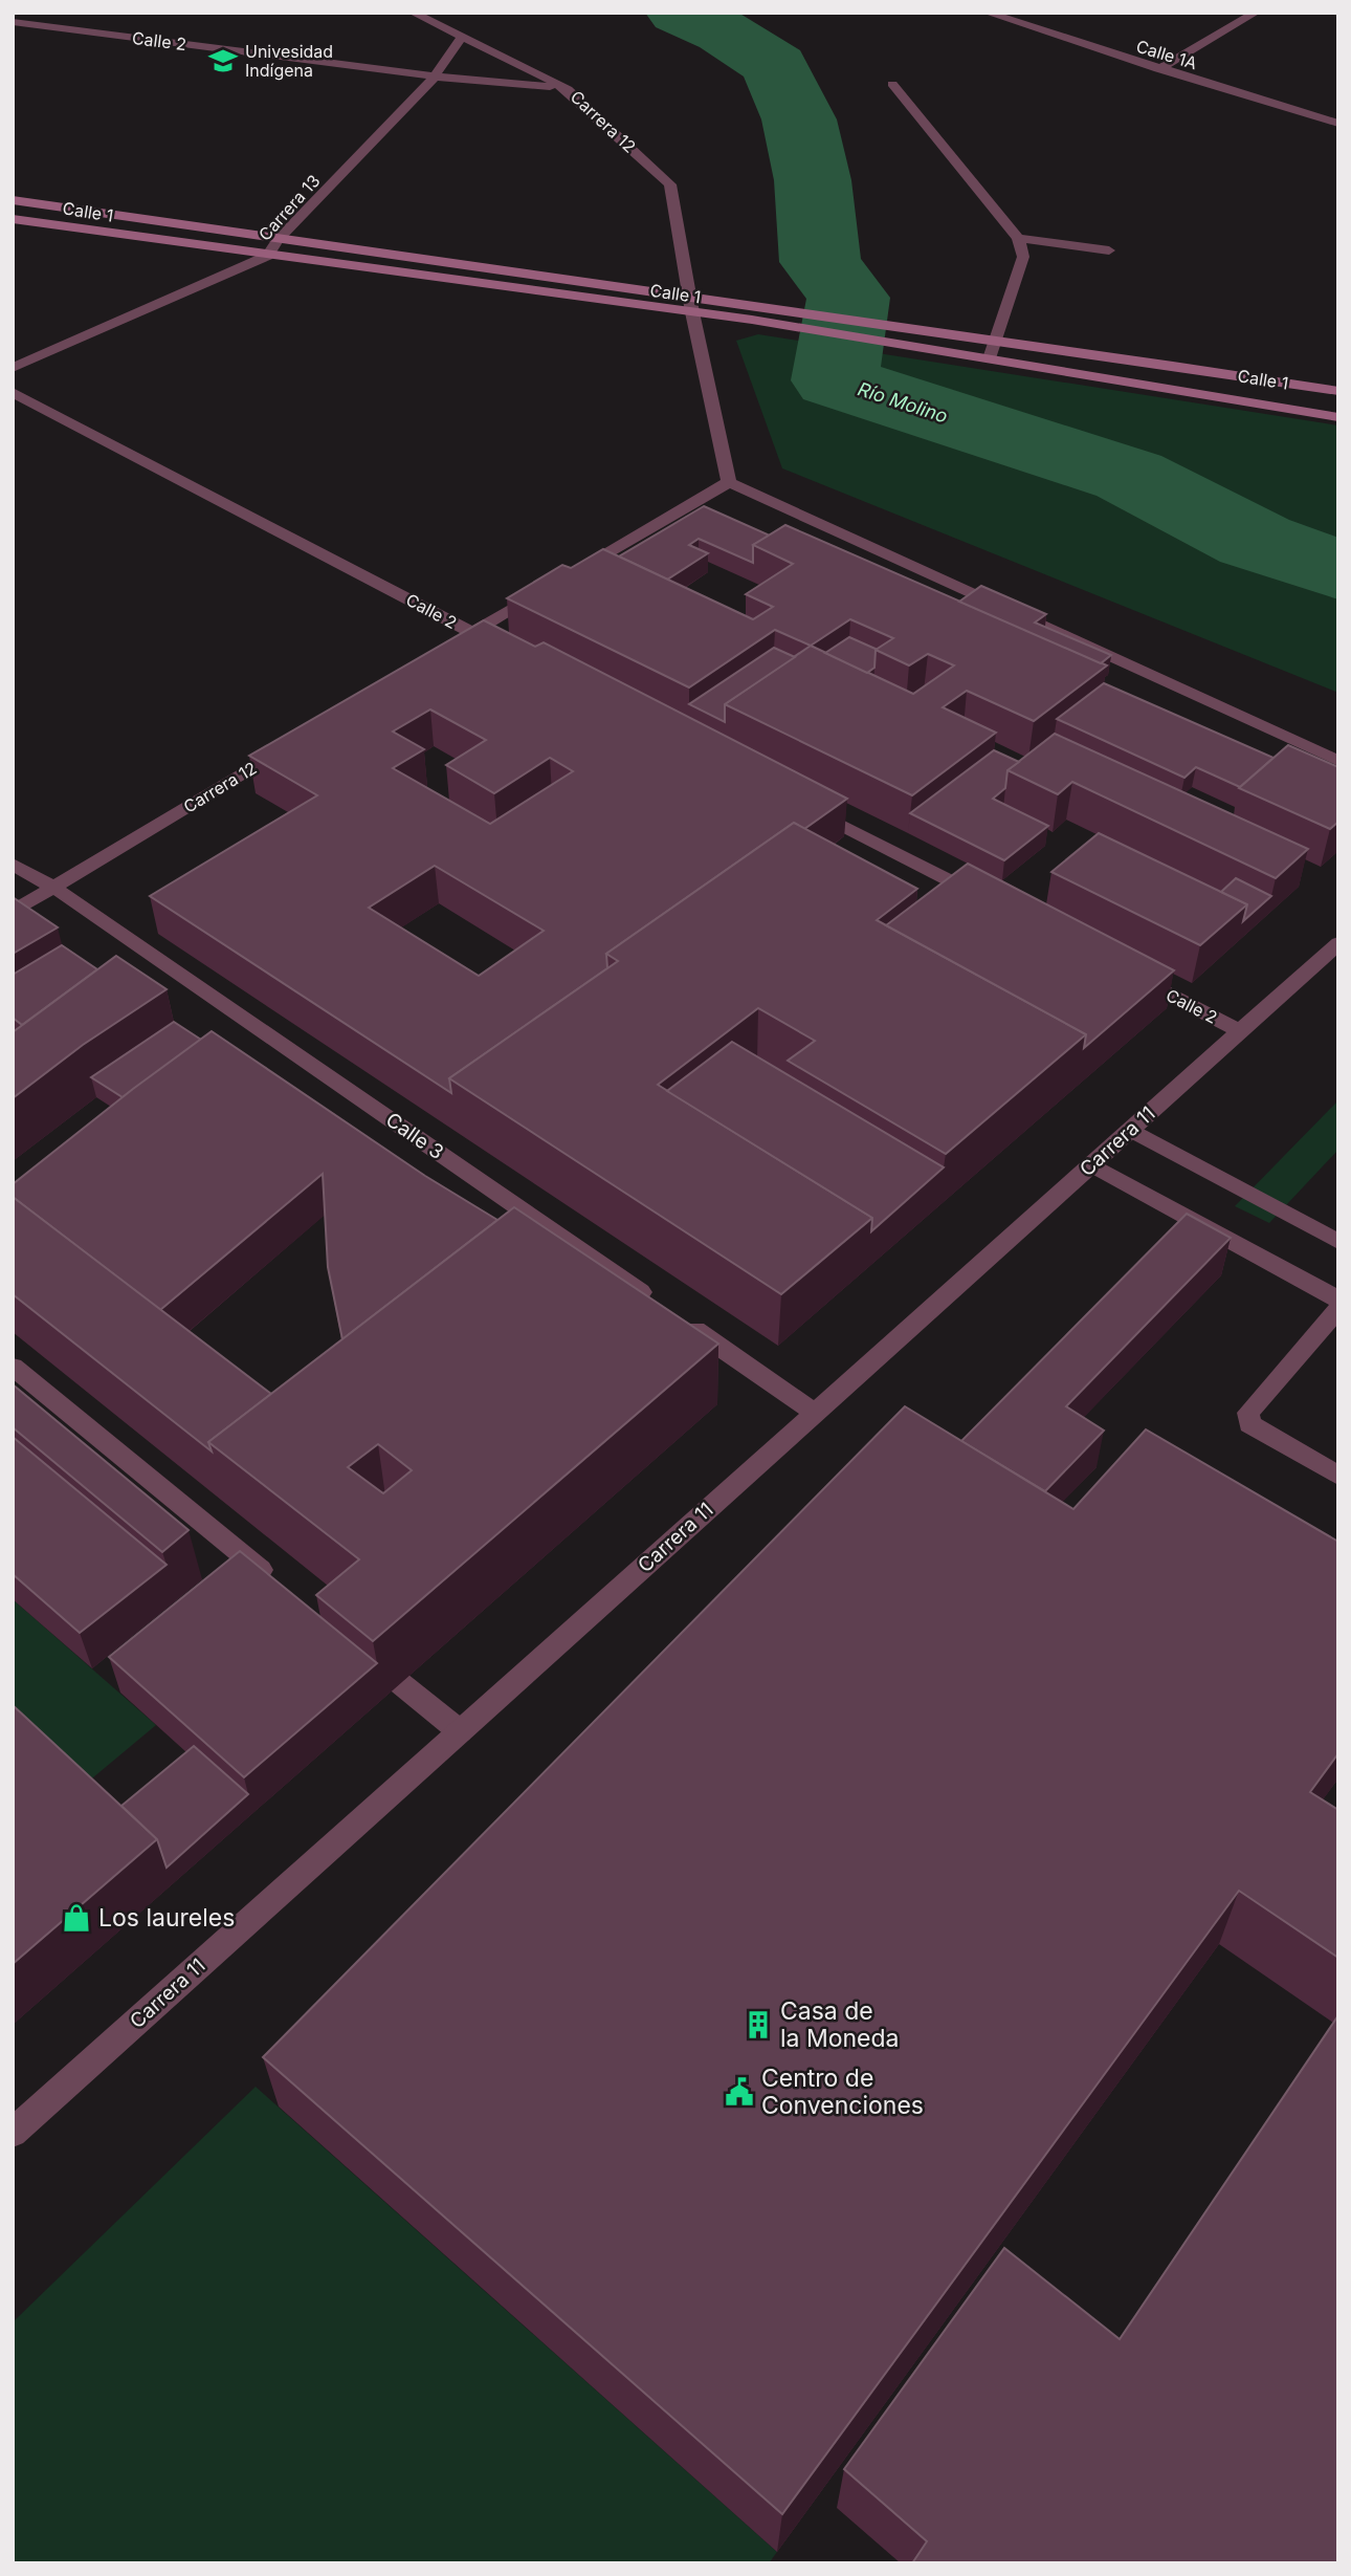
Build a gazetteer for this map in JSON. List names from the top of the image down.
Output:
{
  "streets": {
    "main road": ["Calle 1"],
    "street": [
      "Calle 2",
      "Calle 1A",
      "Carrera 12",
      "Carrera 13",
      "Calle 3",
      "Carrera 11"
    ]
  },
  "crossings": [
    ["Calle 2", "Carrera 12"],
    ["Calle 2", "Carrera 13"],
    ["Calle 2", "Carrera 11"],
    ["Carrera 12", "Carrera 13"],
    ["Carrera 12", "Calle 1"],
    ["Carrera 12", "Calle 3"],
    ["Carrera 13", "Calle 1"]
  ],
  "water": ["Río Molino"],
  "places": {
    "school or university": ["Univesidad Indígena"],
    "shop": ["Los laureles"],
    "building": ["Casa de la Moneda"],
    "public building": ["Centro de Convenciones"]
  }
}
